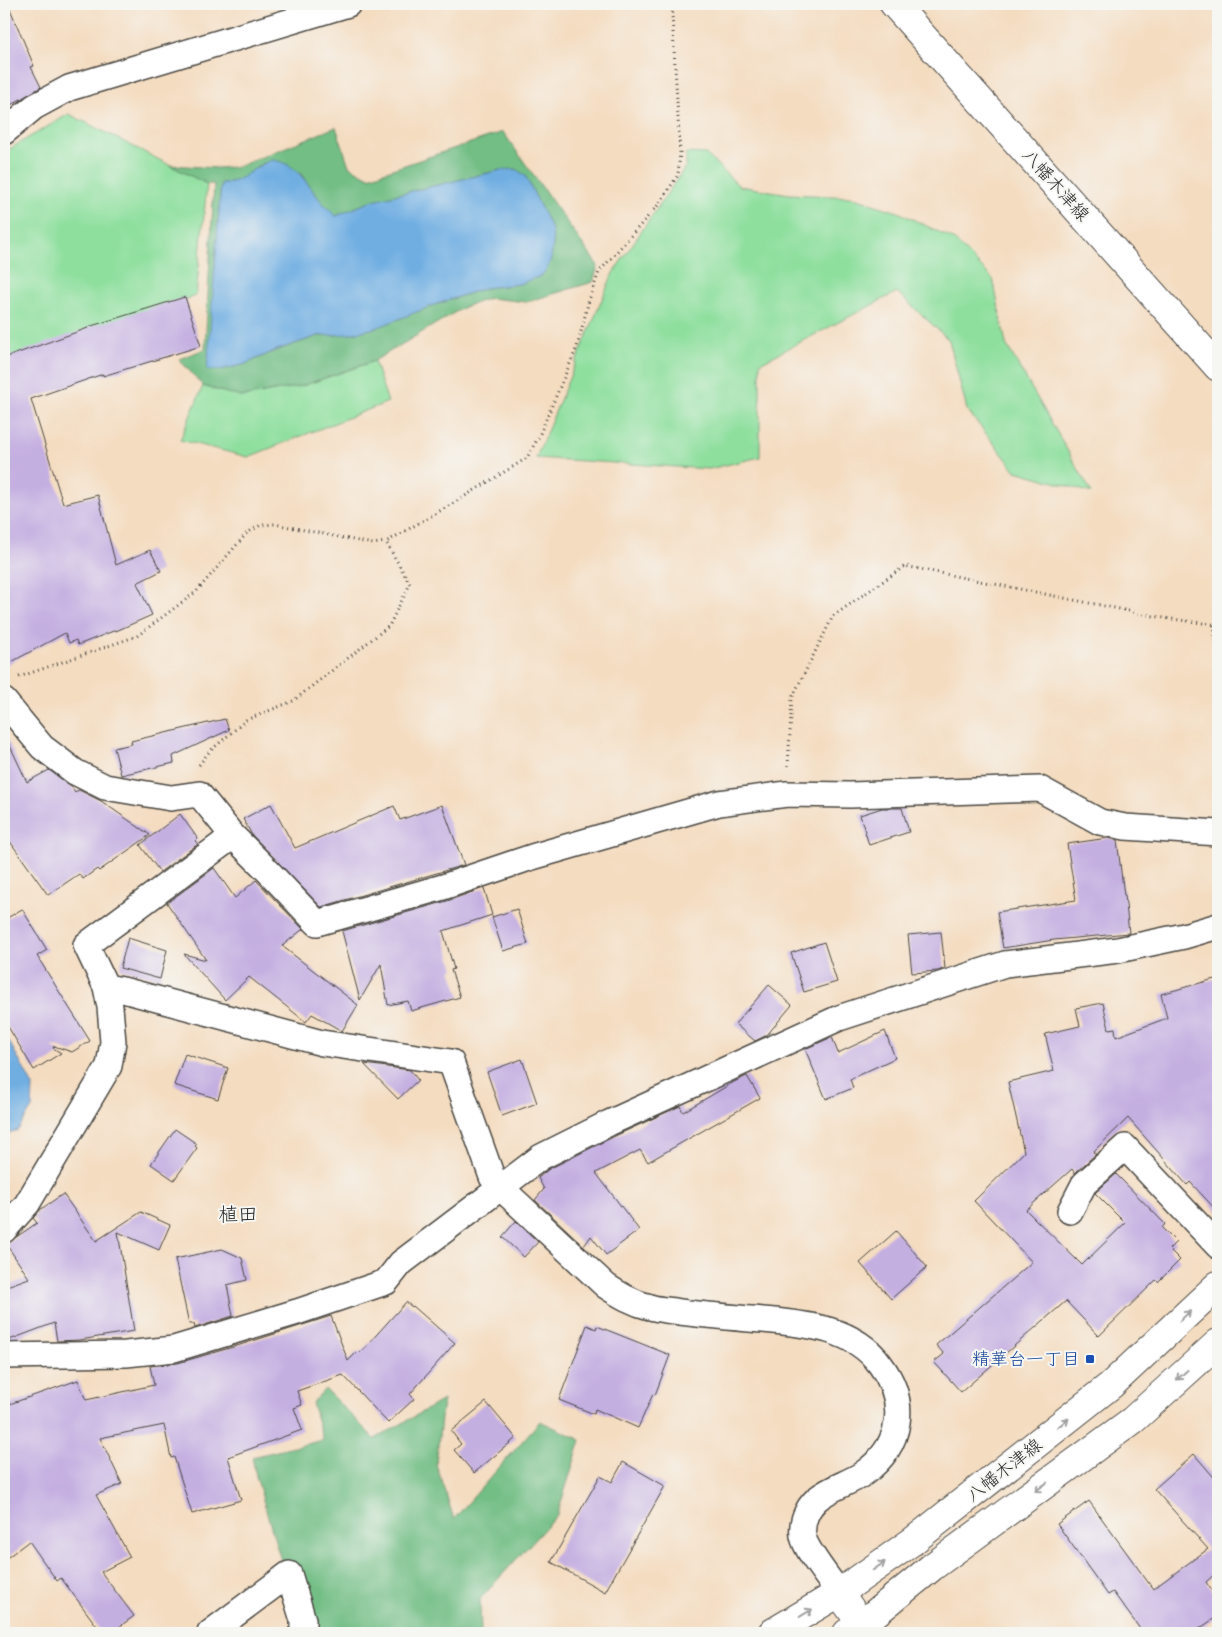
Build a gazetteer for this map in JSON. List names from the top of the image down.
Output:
{
  "streets": {
    "main road": ["八幡木津線"]
  },
  "districts": ["植田"],
  "places": {
    "transit": ["精華台一丁目"]
  }
}
